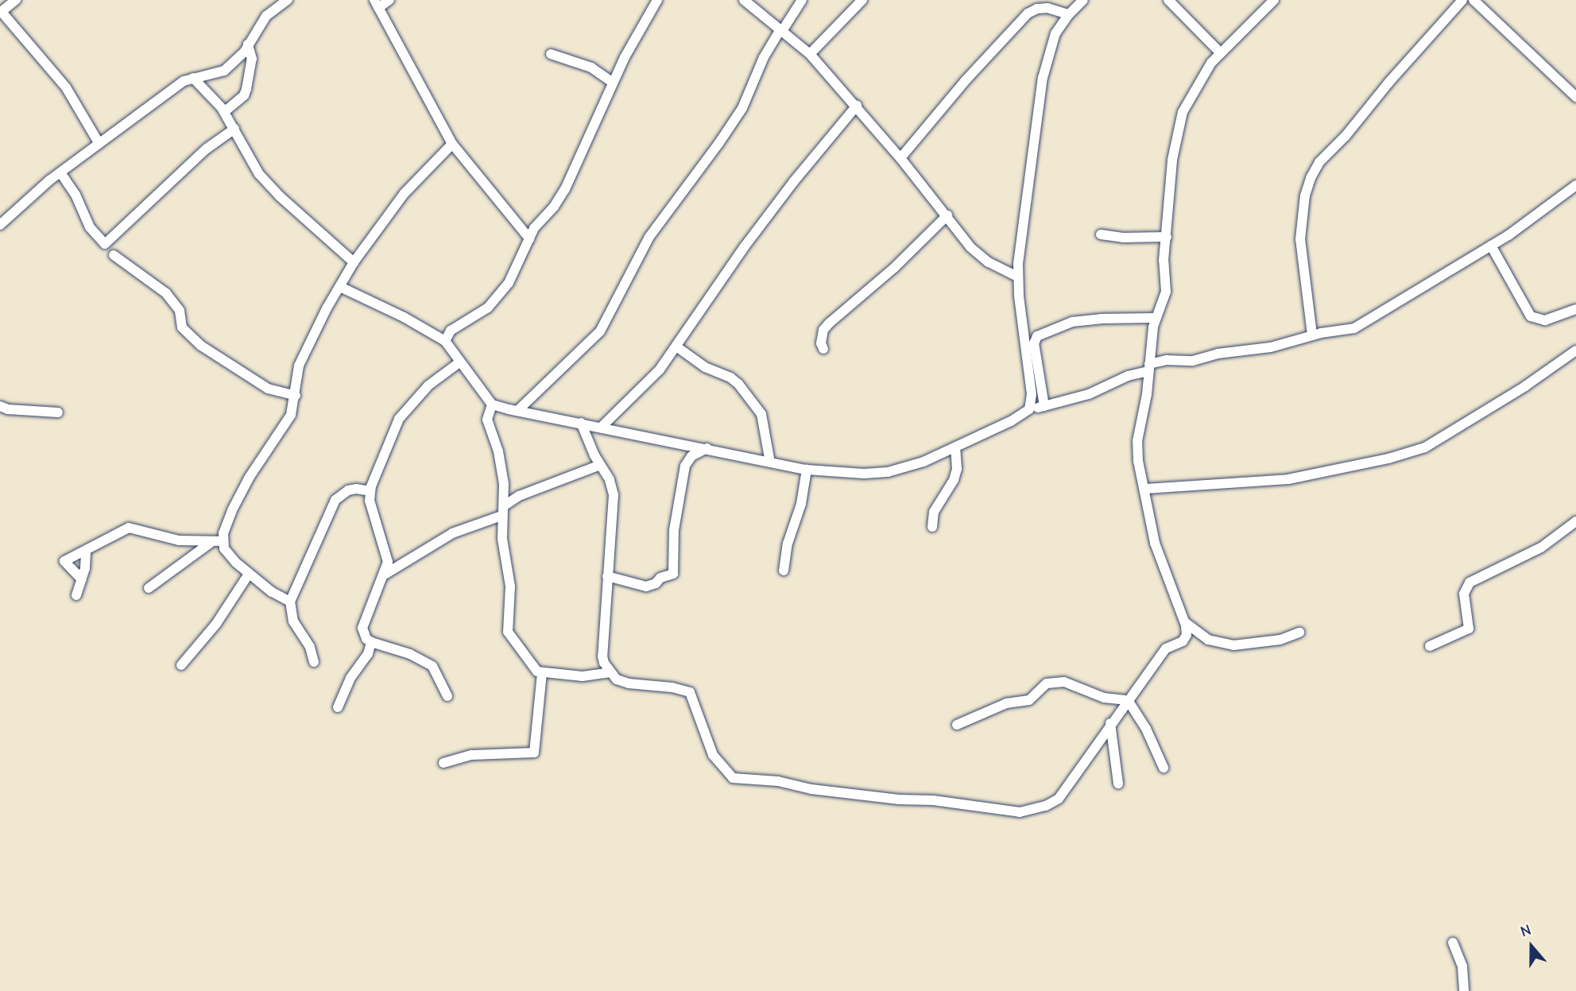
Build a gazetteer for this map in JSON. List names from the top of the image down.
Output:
{
  "north": "top"
}
